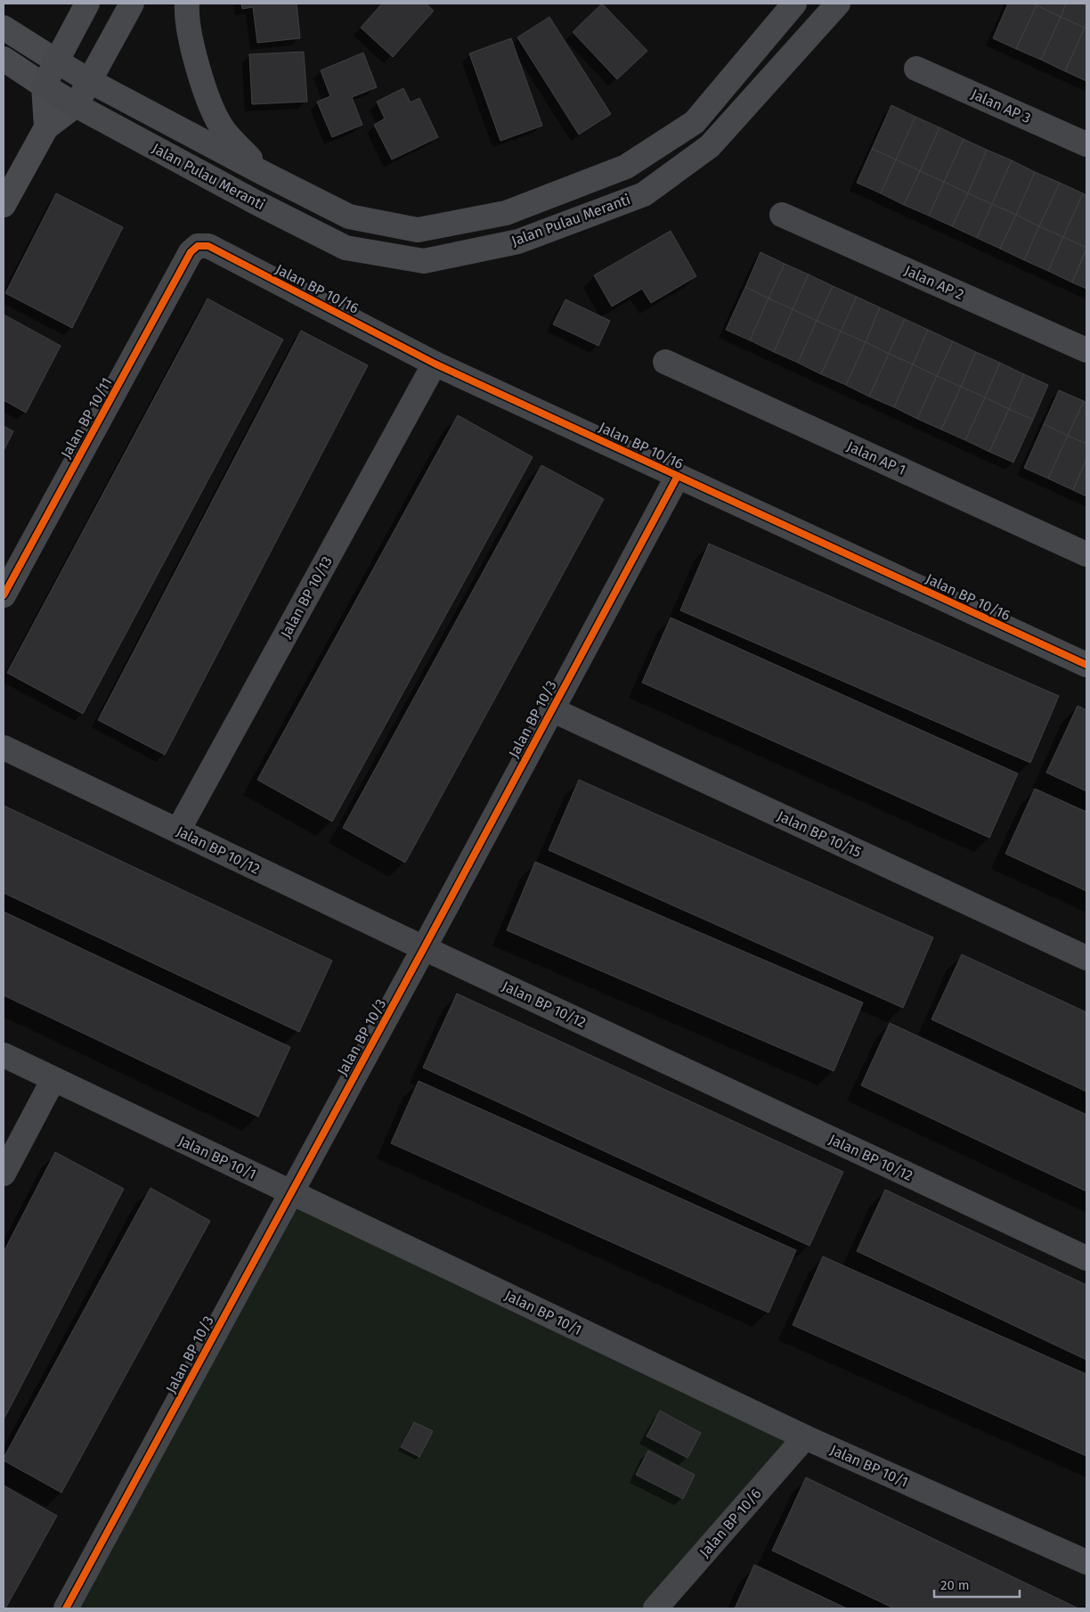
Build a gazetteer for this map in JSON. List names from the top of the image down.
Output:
{
  "streets": {
    "main road": ["Jalan Pulau Meranti"],
    "street": [
      "Jalan AP 3",
      "Jalan AP 2",
      "Jalan BP 10/16",
      "Jalan BP 10/11",
      "Jalan AP 1",
      "Jalan BP 10/13",
      "Jalan BP 10/3",
      "Jalan BP 10/15",
      "Jalan BP 10/12",
      "Jalan BP 10/1",
      "Jalan BP 10/6"
    ]
  },
  "crossings": [
    ["Jalan BP 10/16", "Jalan BP 10/11"],
    ["Jalan BP 10/16", "Jalan BP 10/13"],
    ["Jalan BP 10/16", "Jalan BP 10/3"],
    ["Jalan BP 10/13", "Jalan BP 10/12"],
    ["Jalan BP 10/3", "Jalan BP 10/15"],
    ["Jalan BP 10/3", "Jalan BP 10/12"],
    ["Jalan BP 10/3", "Jalan BP 10/1"],
    ["Jalan BP 10/1", "Jalan BP 10/6"]
  ],
  "scale_bar": "20 m"
}
